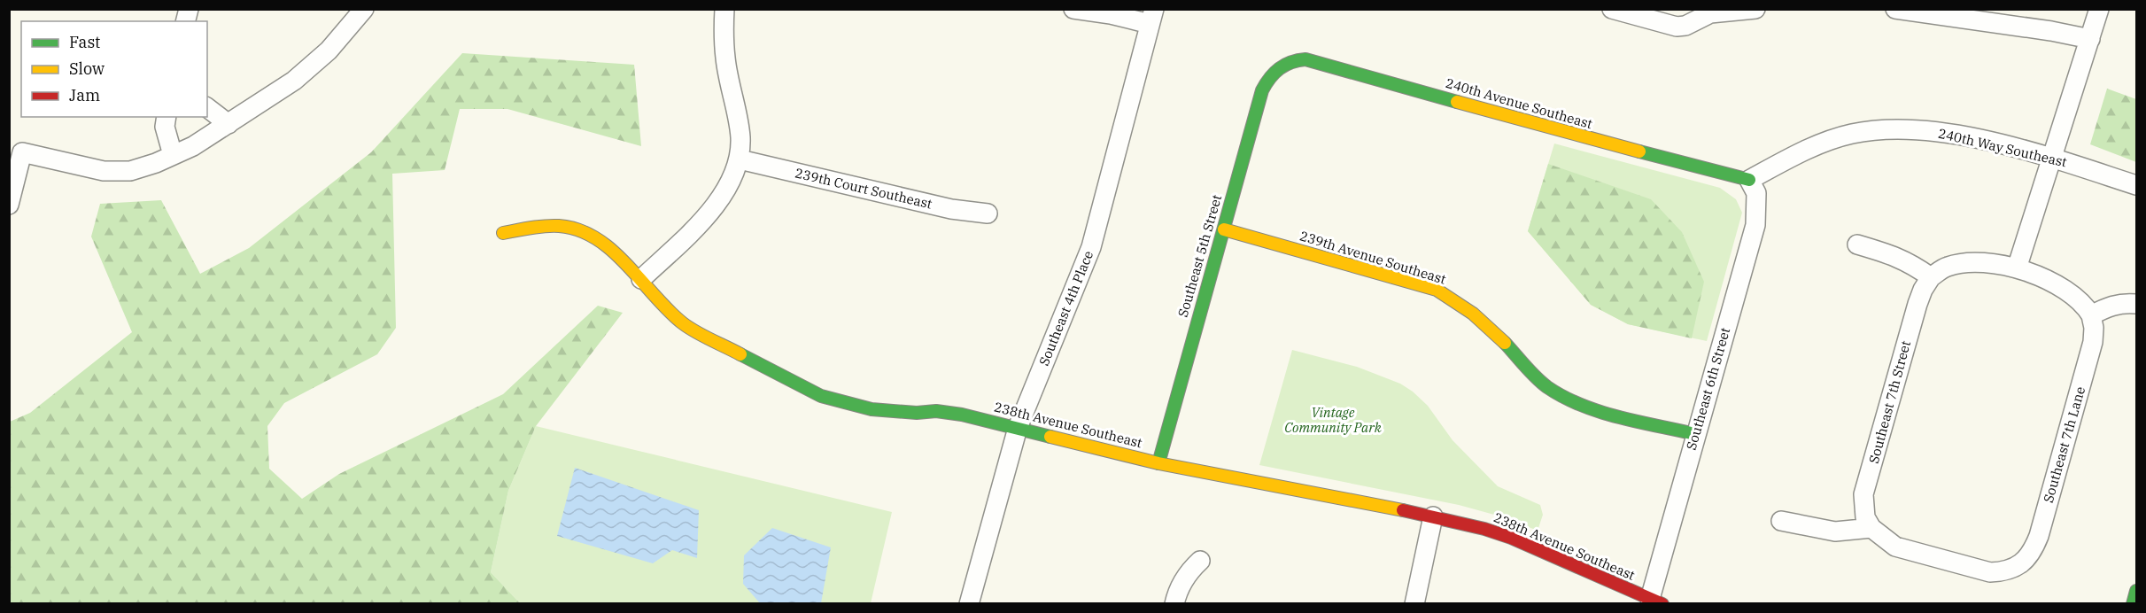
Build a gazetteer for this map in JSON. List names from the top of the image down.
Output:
{
  "streets": {
    "street": [
      "240th Avenue Southeast",
      "240th Way Southeast",
      "239th Court Southeast",
      "Southeast 5th Street",
      "239th Avenue Southeast",
      "Southeast 4th Place",
      "Southeast 6th Street",
      "Southeast 7th Street",
      "238th Avenue Southeast",
      "Southeast 7th Lane"
    ]
  },
  "crossings": [
    ["240th Avenue Southeast", "240th Way Southeast"],
    ["240th Avenue Southeast", "Southeast 5th Street"],
    ["240th Avenue Southeast", "Southeast 6th Street"],
    ["240th Way Southeast", "Southeast 6th Street"],
    ["Southeast 5th Street", "239th Avenue Southeast"],
    ["Southeast 5th Street", "238th Avenue Southeast"],
    ["239th Avenue Southeast", "Southeast 6th Street"],
    ["Southeast 4th Place", "238th Avenue Southeast"],
    ["Southeast 6th Street", "238th Avenue Southeast"],
    ["Southeast 7th Street", "Southeast 7th Lane"]
  ],
  "parks": ["Vintage Community Park"],
  "legend": ["Fast", "Slow", "Jam"]
}
